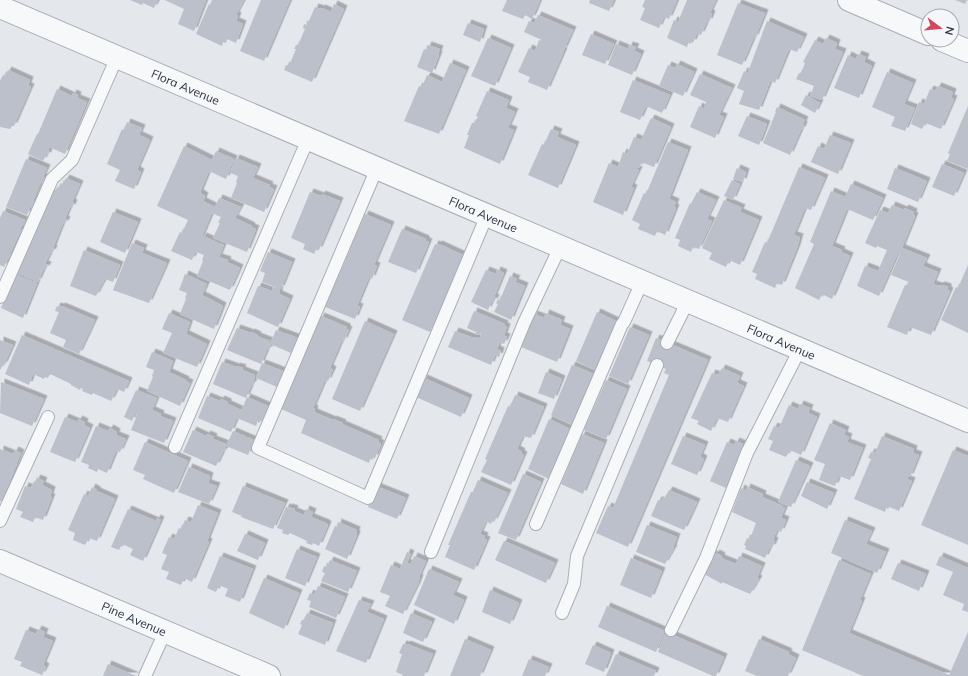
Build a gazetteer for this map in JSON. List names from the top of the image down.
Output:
{
  "streets": {
    "street": ["Flora Avenue", "Pine Avenue"]
  },
  "north": "right"
}
